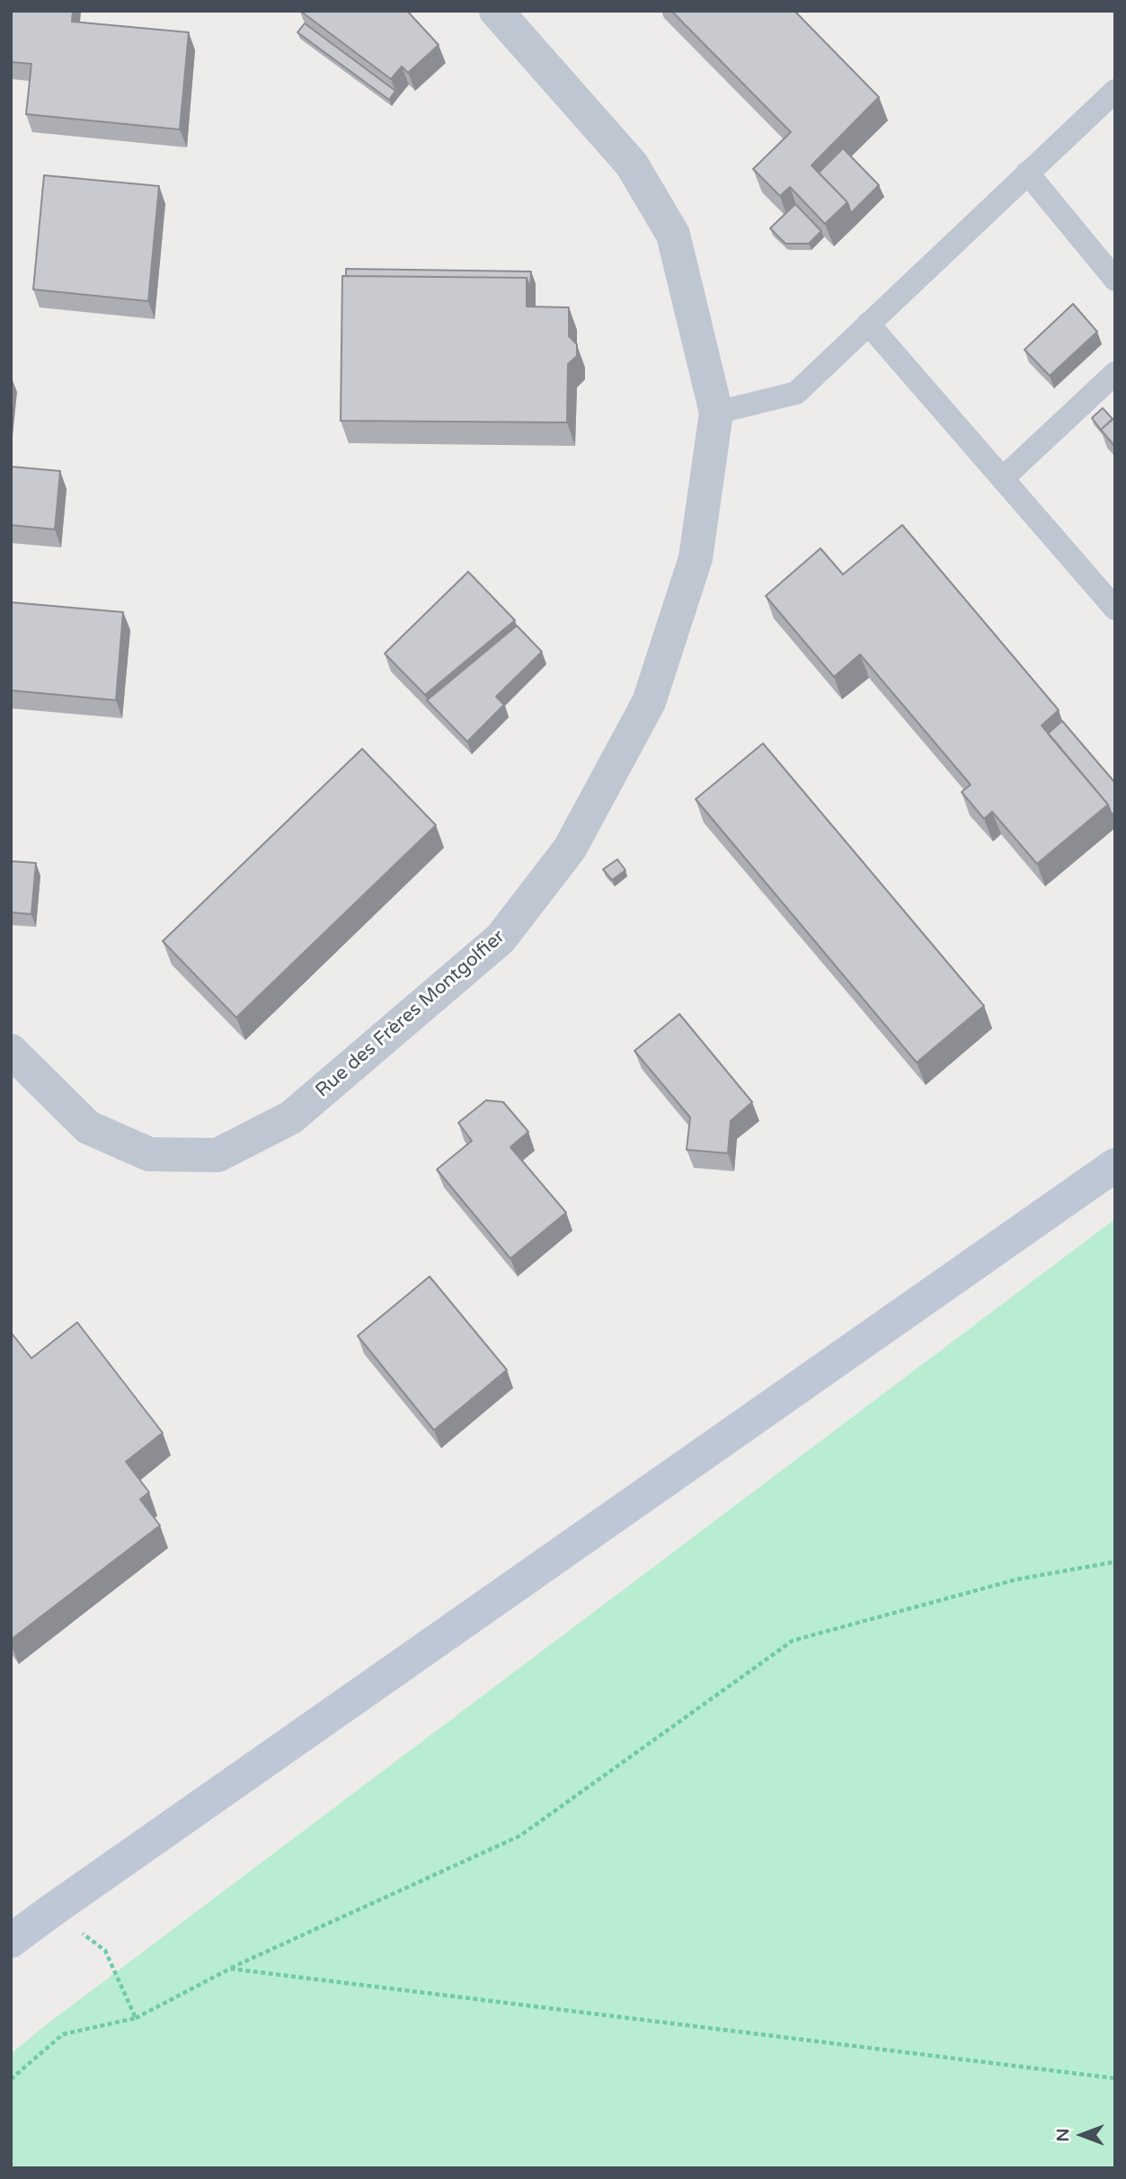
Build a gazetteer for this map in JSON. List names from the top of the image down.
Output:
{
  "streets": {
    "street": ["Rue des Frères Montgolfier"]
  },
  "north": "left"
}
